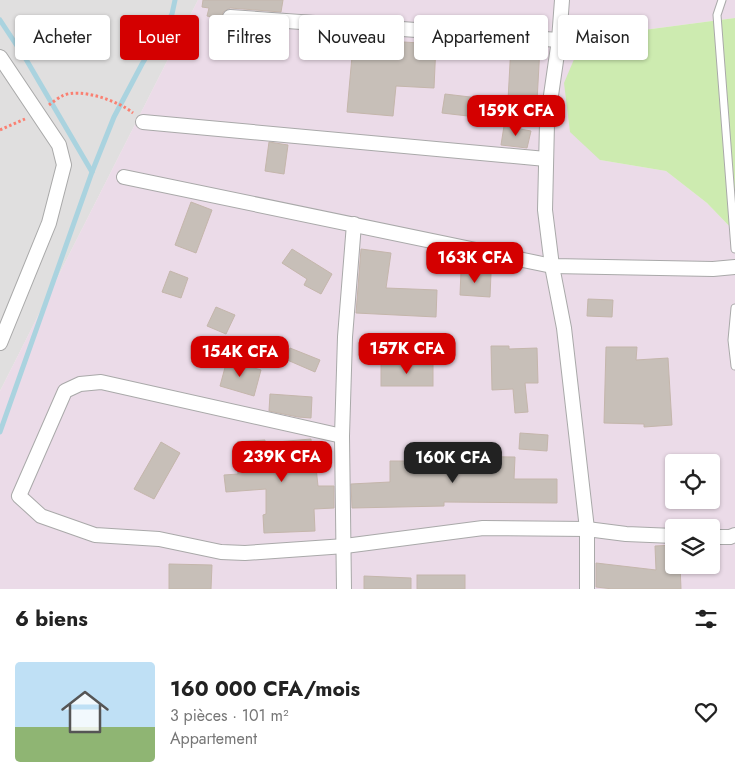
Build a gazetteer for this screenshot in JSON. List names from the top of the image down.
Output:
{
  "page": {
    "chip": [
      "Acheter",
      "Louer",
      "Filtres",
      "Nouveau",
      "Appartement",
      "Maison"
    ],
    "price": [
      "159K CFA",
      "163K CFA",
      "157K CFA",
      "154K CFA",
      "239K CFA",
      "160K CFA"
    ],
    "heading": "6 biens",
    "list": [
      {
        "name": "160 000 CFA/mois",
        "note": "3 pièces · 101 m² · Appartement"
      }
    ]
  }
}
